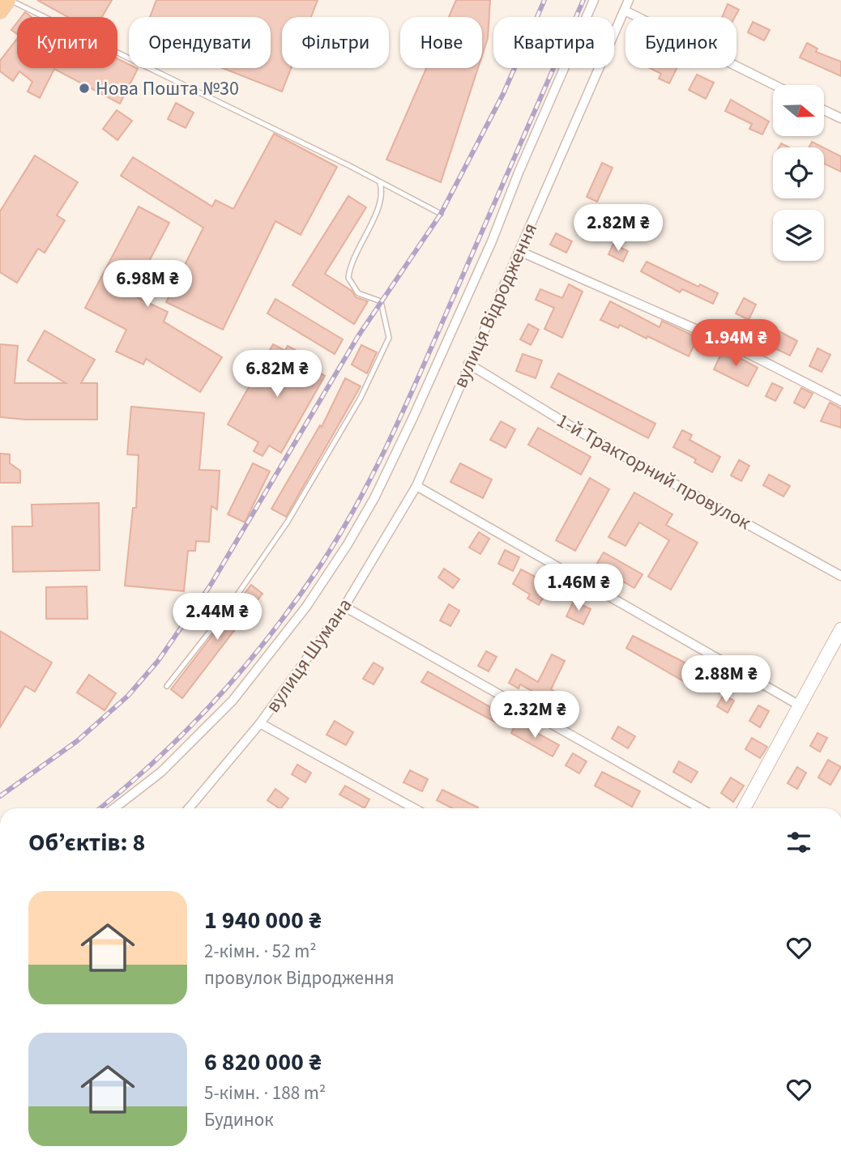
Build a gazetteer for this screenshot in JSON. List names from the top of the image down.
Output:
{
  "streets": {
    "street": ["вулиця Відродження", "1-й Тракторний провулок", "вулиця Шумана"]
  },
  "crossings": [
    ["вулиця Відродження", "1-й Тракторний провулок"],
    ["вулиця Відродження", "вулиця Шумана"]
  ],
  "places": ["Нова Пошта №30"],
  "north": "right",
  "page": {
    "chip": [
      "Купити",
      "Орендувати",
      "Фільтри",
      "Нове",
      "Квартира",
      "Будинок"
    ],
    "price": [
      "2.82M ₴",
      "6.98M ₴",
      "1.94M ₴",
      "6.82M ₴",
      "1.46M ₴",
      "2.44M ₴",
      "2.88M ₴",
      "2.32M ₴"
    ],
    "heading": "Об’єктів: 8",
    "list": [
      {
        "name": "1 940 000 ₴",
        "note": "2-кімн. · 52 m² · провулок Відродження"
      },
      {
        "name": "6 820 000 ₴",
        "note": "5-кімн. · 188 m² · Будинок"
      }
    ]
  }
}
